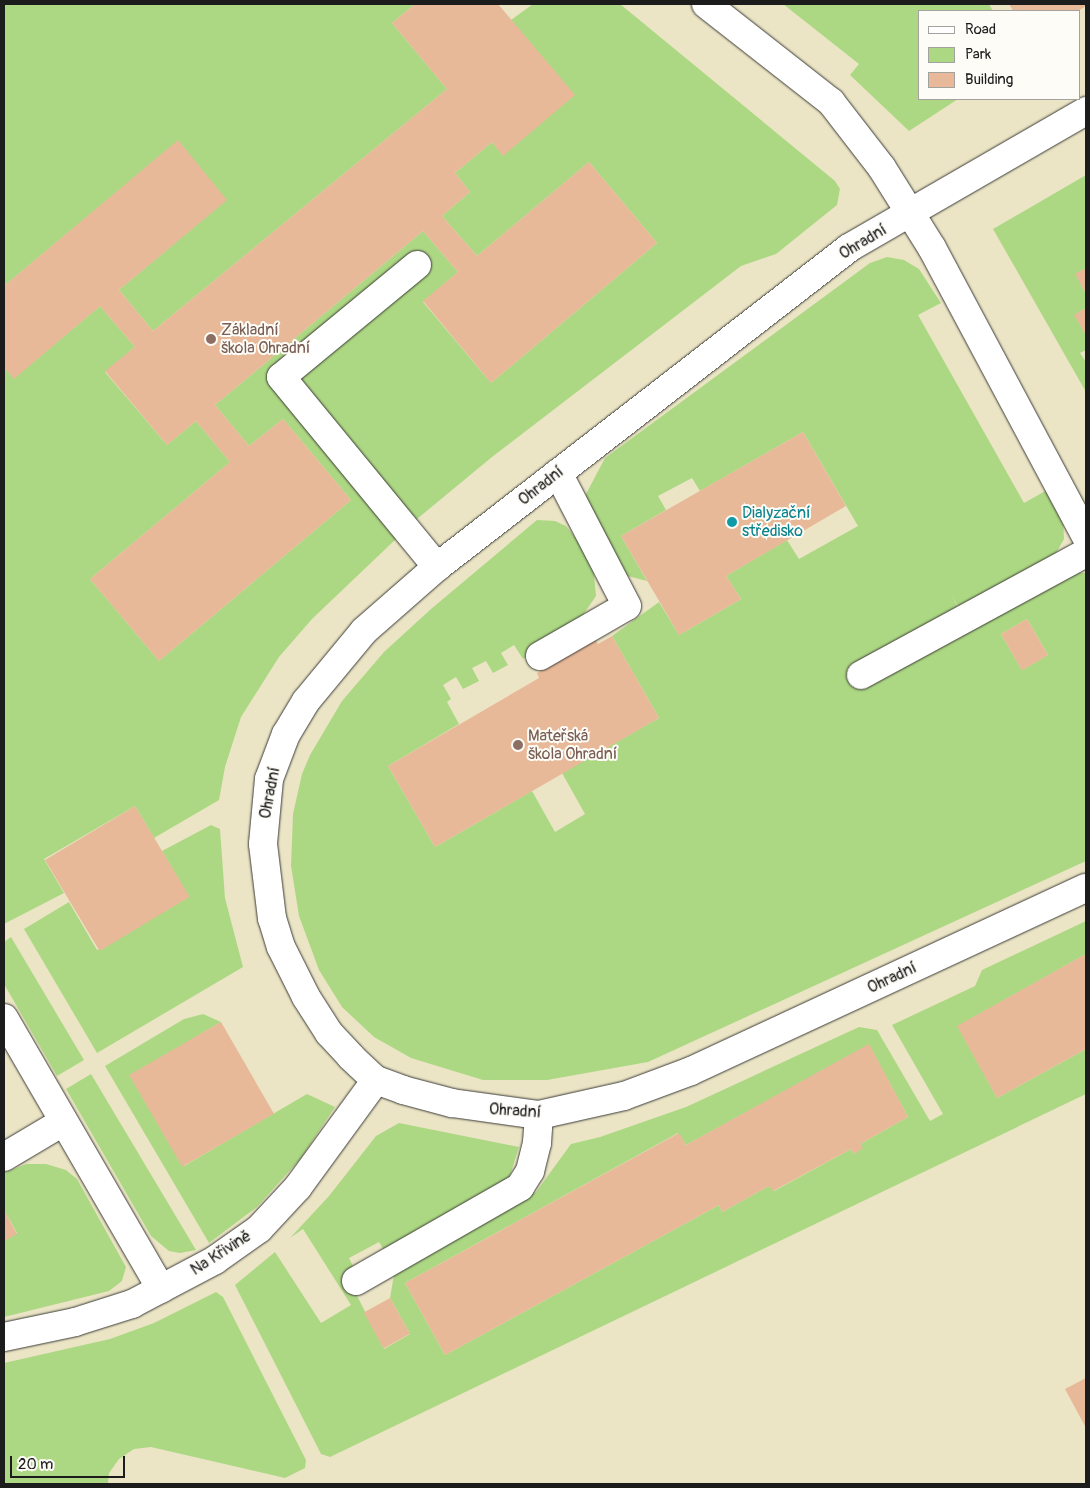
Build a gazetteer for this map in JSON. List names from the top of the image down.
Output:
{
  "streets": {
    "street": ["Ohradní", "Na Křivině"]
  },
  "crossings": [
    ["Ohradní", "Na Křivině"]
  ],
  "places": ["Základní škola Ohradní", "Dialyzační středisko", "Mateřská škola Ohradní"],
  "legend": ["Road", "Park", "Building"],
  "scale_bar": "20 m"
}
